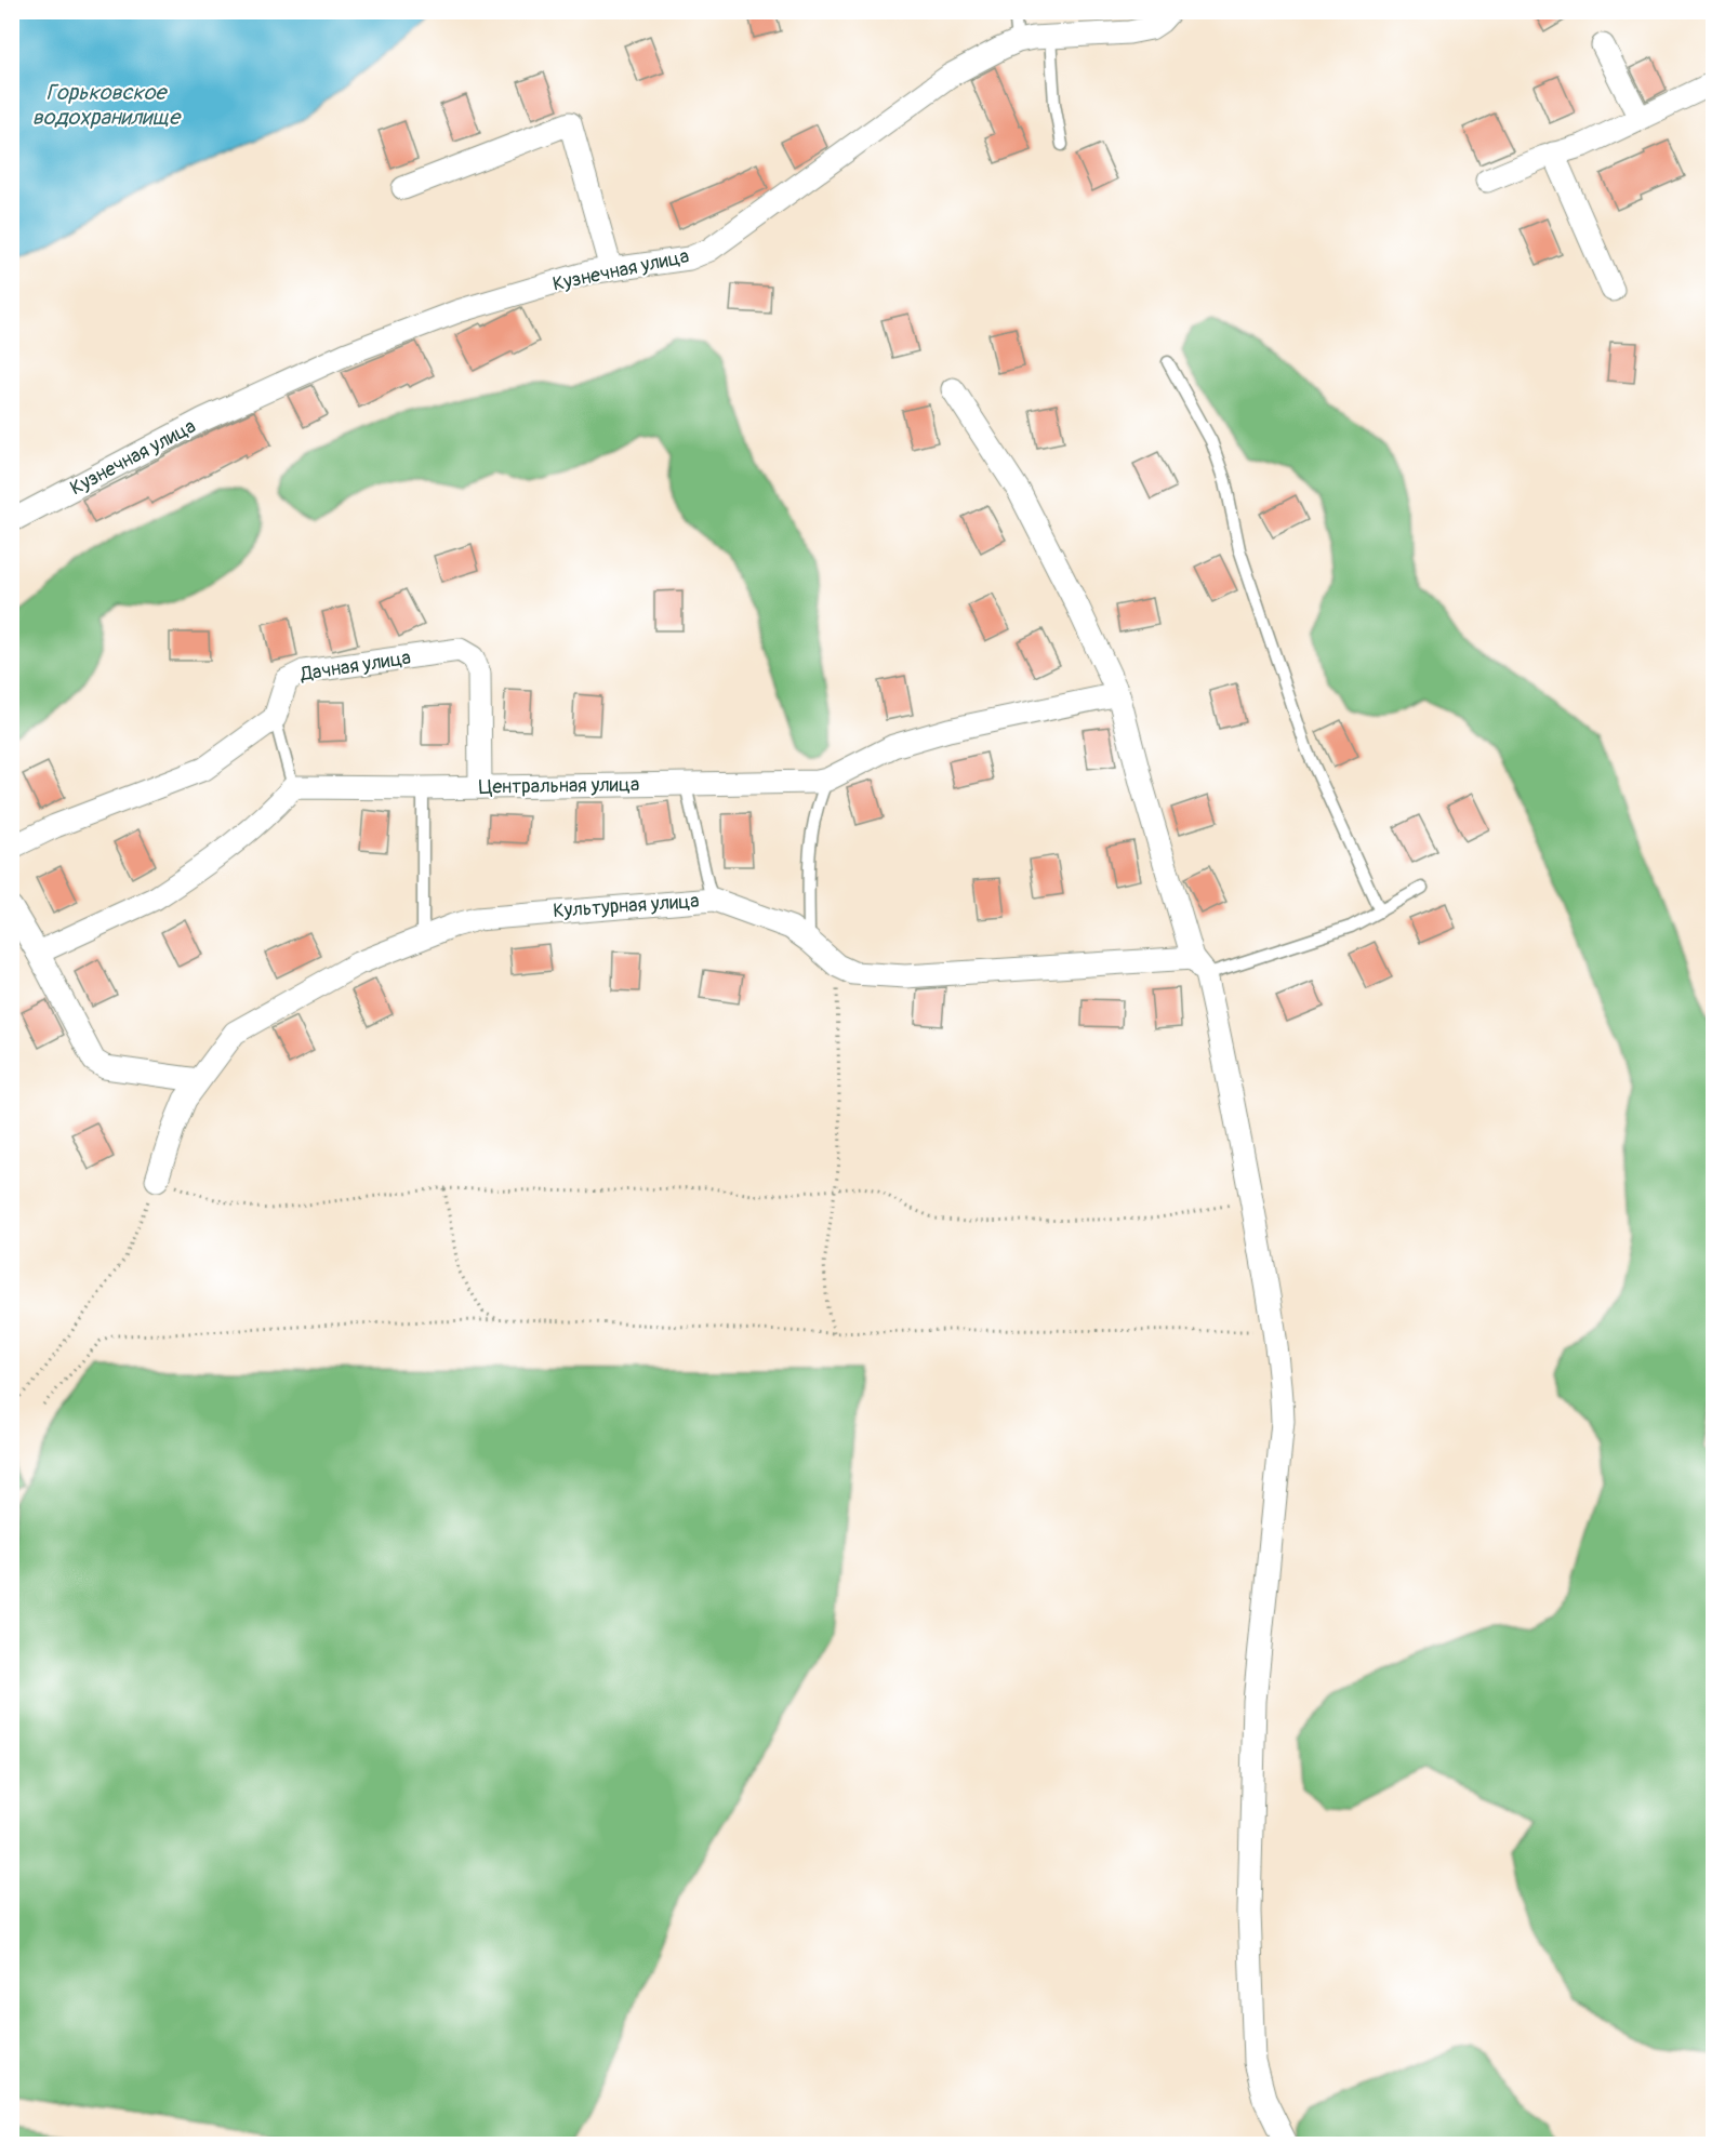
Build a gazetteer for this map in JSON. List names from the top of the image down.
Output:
{
  "streets": {
    "street": [
      "Кузнечная улица",
      "Дачная улица",
      "Центральная улица",
      "Культурная улица"
    ]
  },
  "crossings": [
    ["Дачная улица", "Центральная улица"]
  ],
  "water": ["Горьковское водохранилище"]
}
